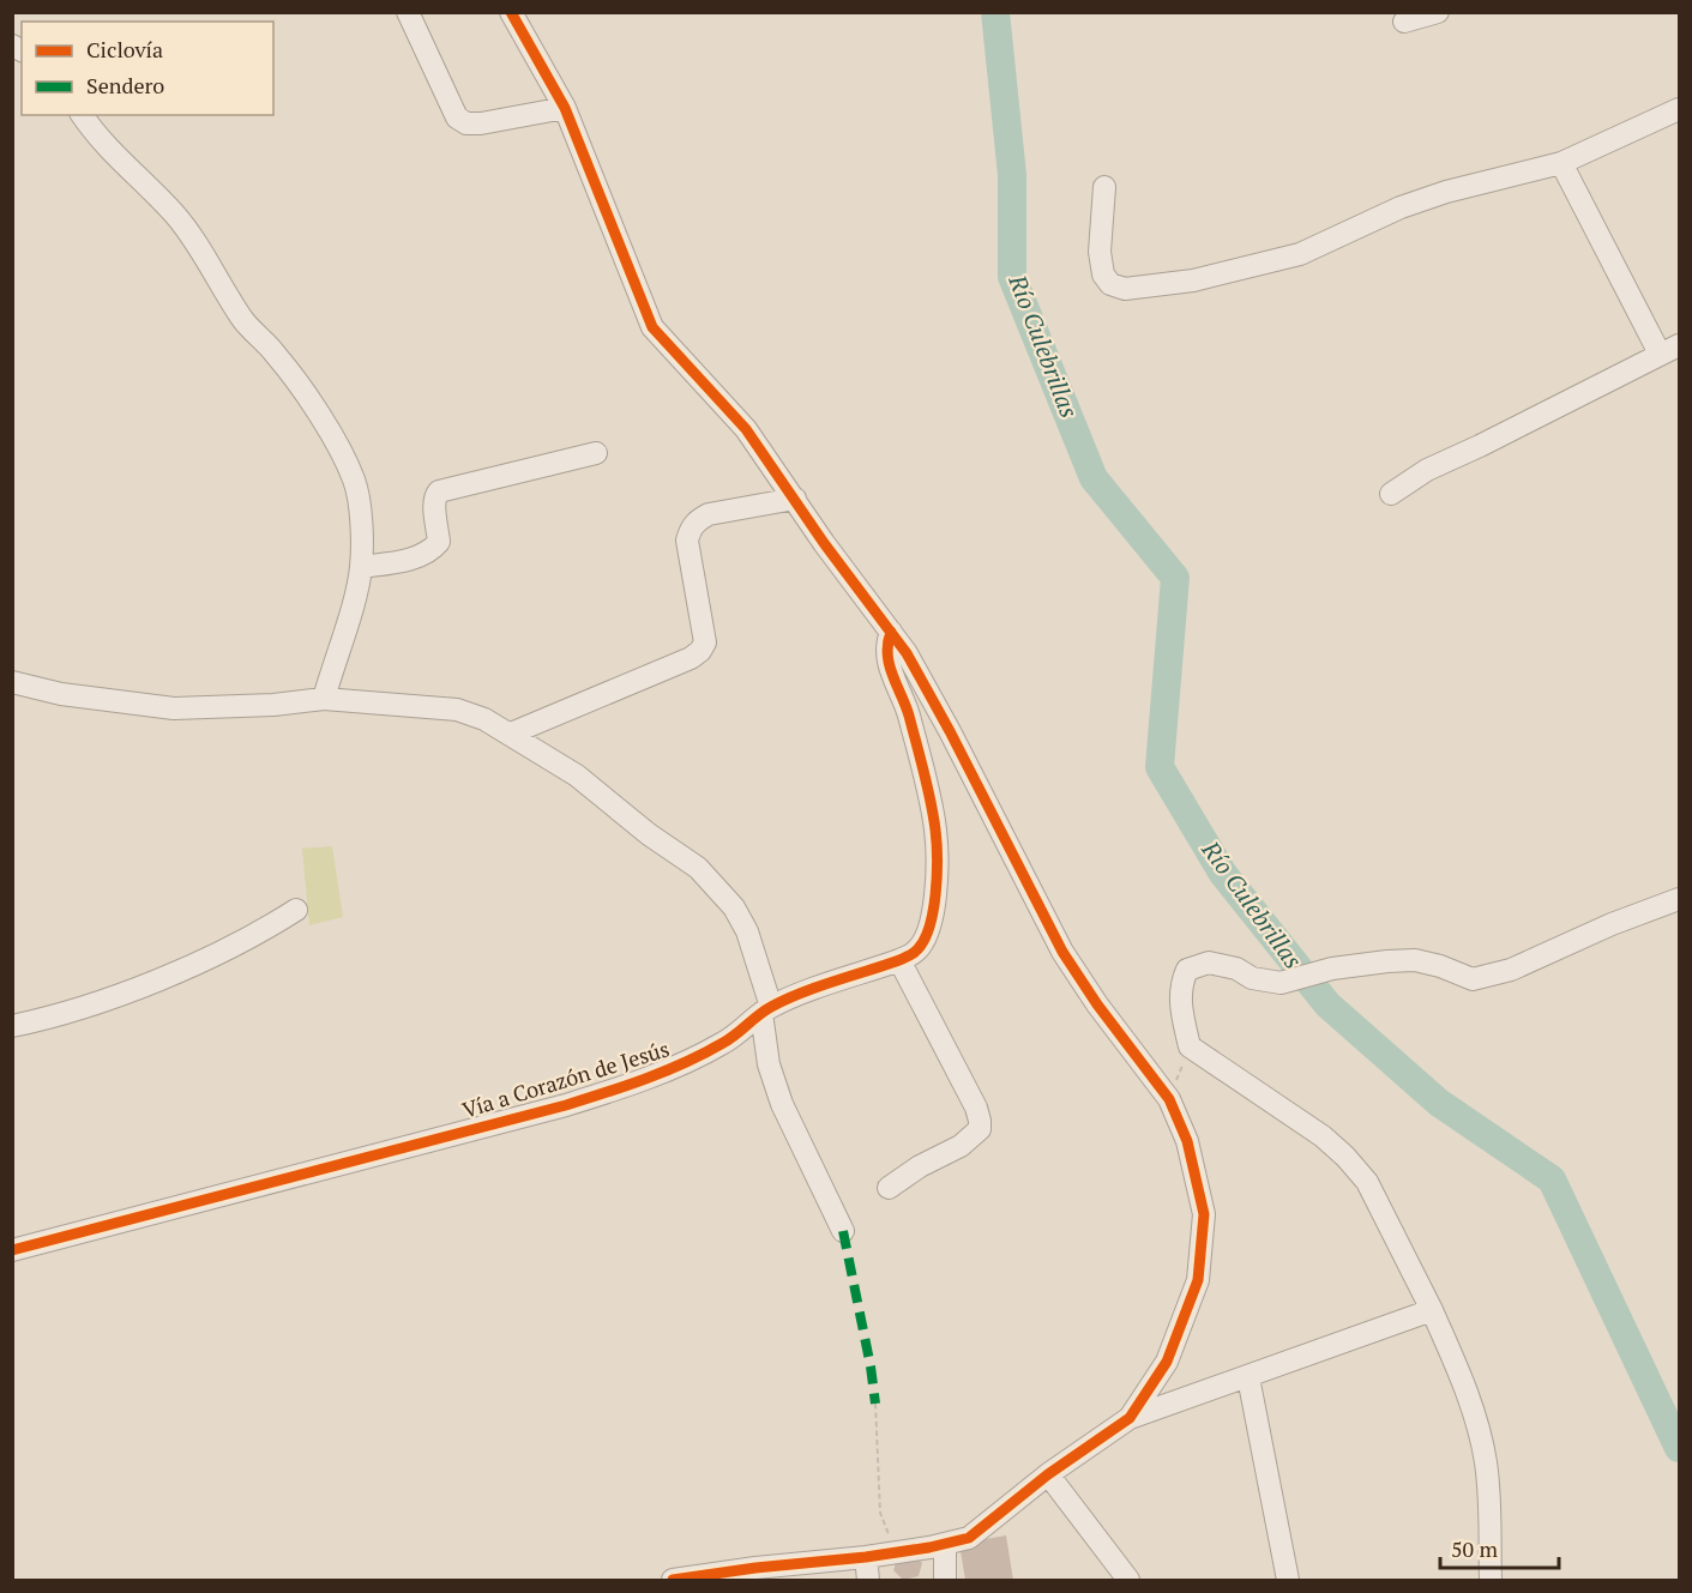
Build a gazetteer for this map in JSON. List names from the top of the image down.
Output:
{
  "streets": {
    "street": ["Vía a Corazón de Jesús"]
  },
  "water": ["Río Culebrillas"],
  "legend": ["Ciclovía", "Sendero"],
  "scale_bar": "50 m"
}
